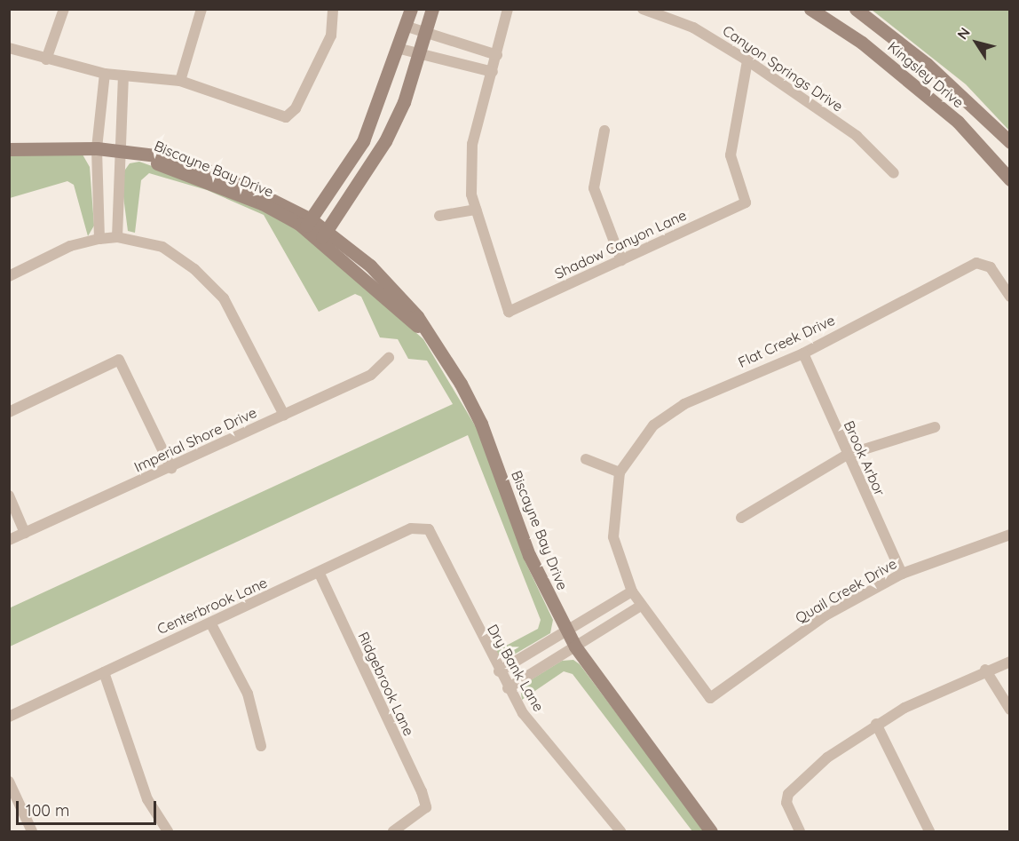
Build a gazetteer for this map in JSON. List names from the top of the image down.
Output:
{
  "streets": {
    "street": [
      "Canyon Springs Drive",
      "Kingsley Drive",
      "Biscayne Bay Drive",
      "Shadow Canyon Lane",
      "Flat Creek Drive",
      "Imperial Shore Drive",
      "Brook Arbor",
      "Quail Creek Drive",
      "Centerbrook Lane",
      "Dry Bank Lane",
      "Ridgebrook Lane"
    ]
  },
  "crossings": [
    ["Canyon Springs Drive", "Shadow Canyon Lane"],
    ["Flat Creek Drive", "Brook Arbor"],
    ["Brook Arbor", "Quail Creek Drive"],
    ["Centerbrook Lane", "Dry Bank Lane"],
    ["Centerbrook Lane", "Ridgebrook Lane"]
  ],
  "scale_bar": "100 m",
  "north": "top left"
}
